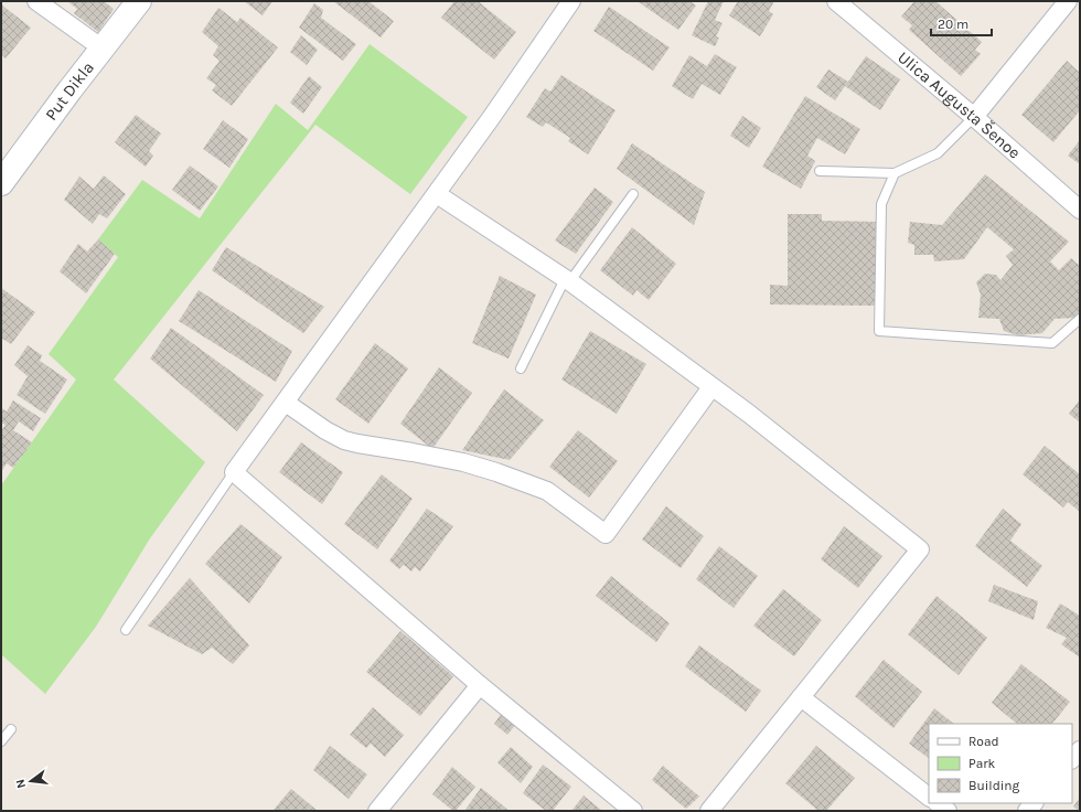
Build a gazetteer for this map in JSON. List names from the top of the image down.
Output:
{
  "streets": {
    "street": ["Put Dikla", "Ulica Augusta Šenoe"]
  },
  "legend": ["Road", "Park", "Building"],
  "scale_bar": "20 m",
  "north": "left"
}
